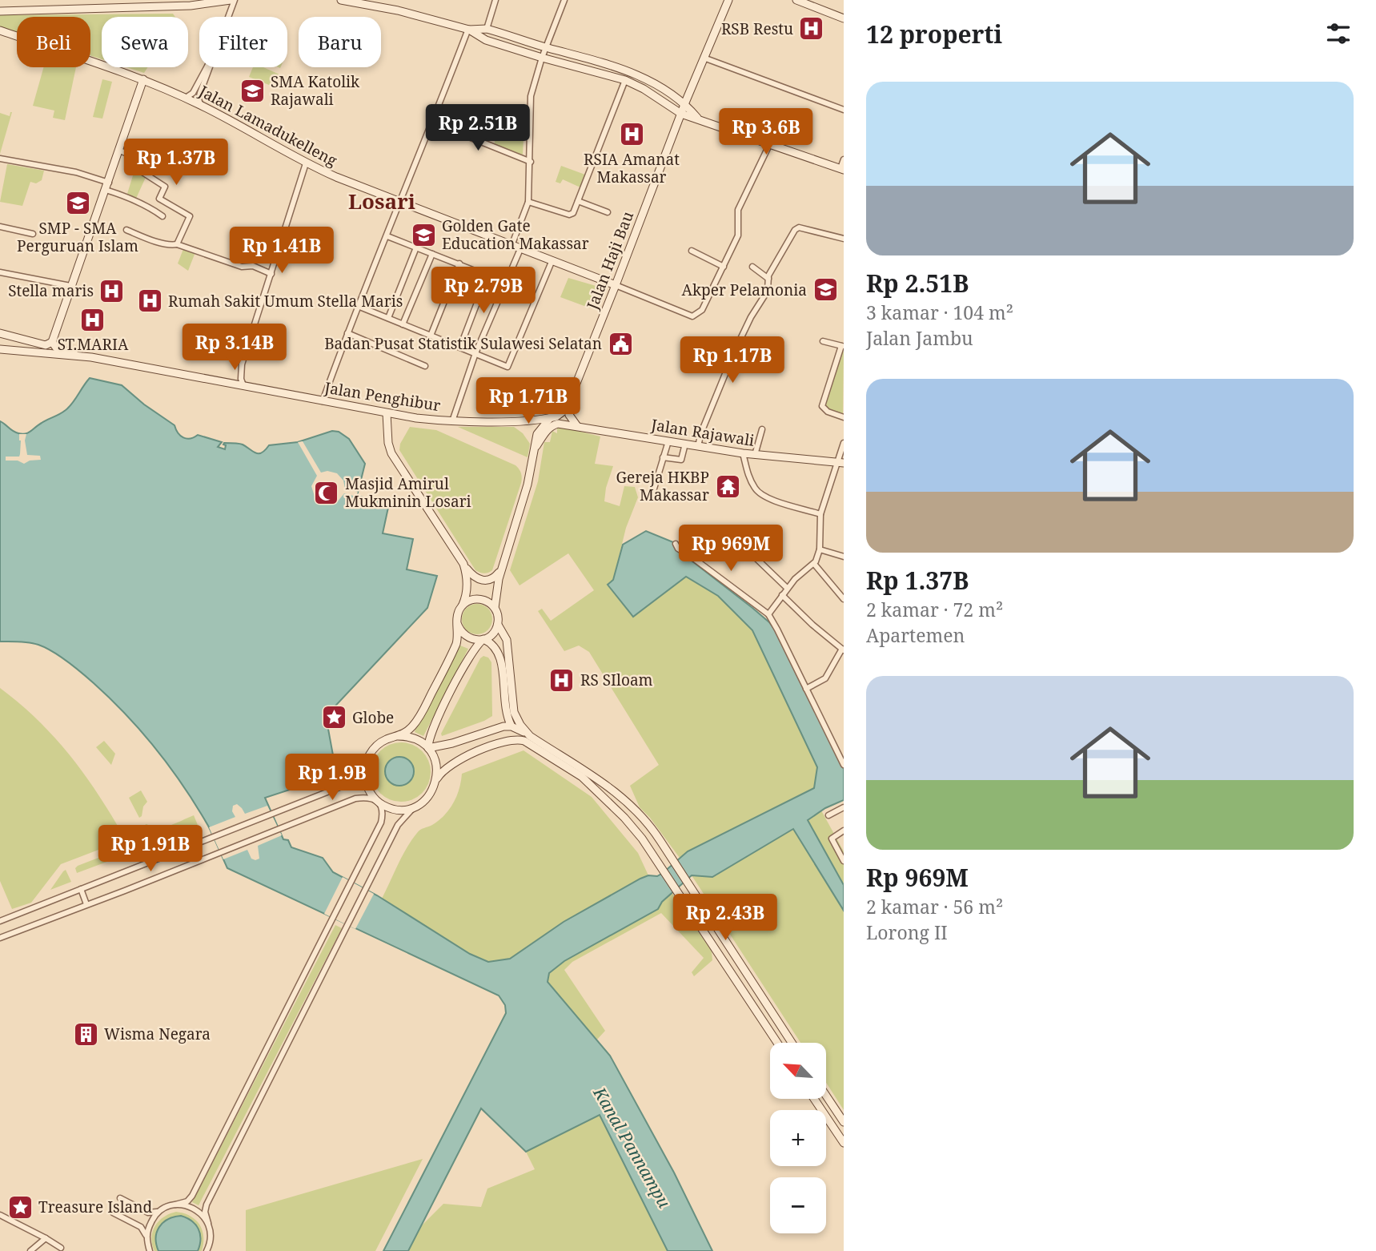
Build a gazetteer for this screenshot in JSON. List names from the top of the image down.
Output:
{
  "streets": {
    "main road": [
      "Jalan Lamadukelleng",
      "Jalan Haji Bau",
      "Jalan Penghibur",
      "Jalan Rajawali"
    ]
  },
  "crossings": [
    ["Jalan Lamadukelleng", "Jalan Haji Bau"]
  ],
  "districts": ["Losari"],
  "water": ["Kanal Pannampu"],
  "places": {
    "hospital": [
      "RSB Restu",
      "RSIA Amanat Makassar",
      "Stella maris",
      "Rumah Sakit Umum Stella Maris",
      "ST.MARIA",
      "RS SIloam"
    ],
    "school or university": [
      "SMA Katolik Rajawali",
      "SMP - SMA Perguruan Islam",
      "Golden Gate Education Makassar",
      "Akper Pelamonia"
    ],
    "public building": ["Badan Pusat Statistik Sulawesi Selatan"],
    "temple": ["Gereja HKBP Makassar"],
    "mosque": ["Masjid Amirul Mukminin Losari"],
    "place": ["Globe", "Treasure Island"],
    "building": ["Wisma Negara"]
  },
  "north": "top left",
  "page": {
    "heading": "12 properti",
    "chip": [
      "Beli",
      "Sewa",
      "Filter",
      "Baru"
    ],
    "list": [
      {
        "name": "Rp 2.51B",
        "note": "3 kamar · 104 m² · Jalan Jambu"
      },
      {
        "name": "Rp 1.37B",
        "note": "2 kamar · 72 m² · Apartemen"
      },
      {
        "name": "Rp 969M",
        "note": "2 kamar · 56 m² · Lorong II"
      }
    ],
    "price": [
      "Rp 2.51B",
      "Rp 3.6B",
      "Rp 1.37B",
      "Rp 1.41B",
      "Rp 2.79B",
      "Rp 3.14B",
      "Rp 1.17B",
      "Rp 1.71B",
      "Rp 969M",
      "Rp 1.9B",
      "Rp 1.91B",
      "Rp 2.43B"
    ],
    "map_buttons": ["+", "−"]
  }
}
